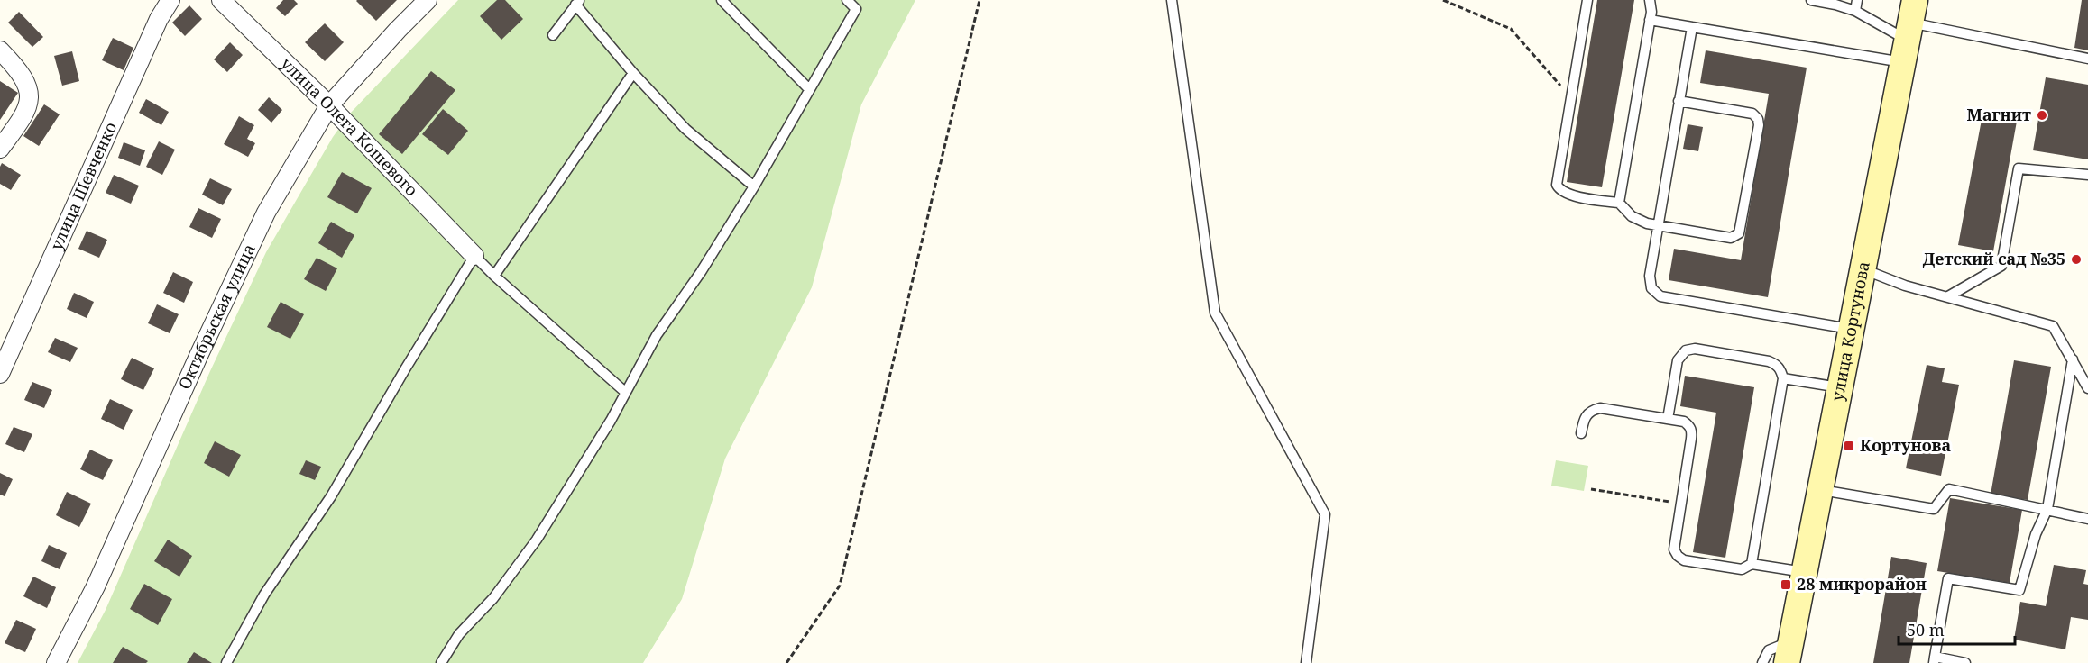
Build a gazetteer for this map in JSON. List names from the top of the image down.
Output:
{
  "streets": {
    "main road": ["улица Кортунова"],
    "street": ["улица Олега Кошевого", "улица Шевченко", "Октябрьская улица"]
  },
  "crossings": [
    ["улица Олега Кошевого", "Октябрьская улица"]
  ],
  "places": {
    "other": ["Магнит", "Детский сад №35"],
    "transit": ["Кортунова", "28 микрорайон"]
  },
  "scale_bar": "50 m"
}
